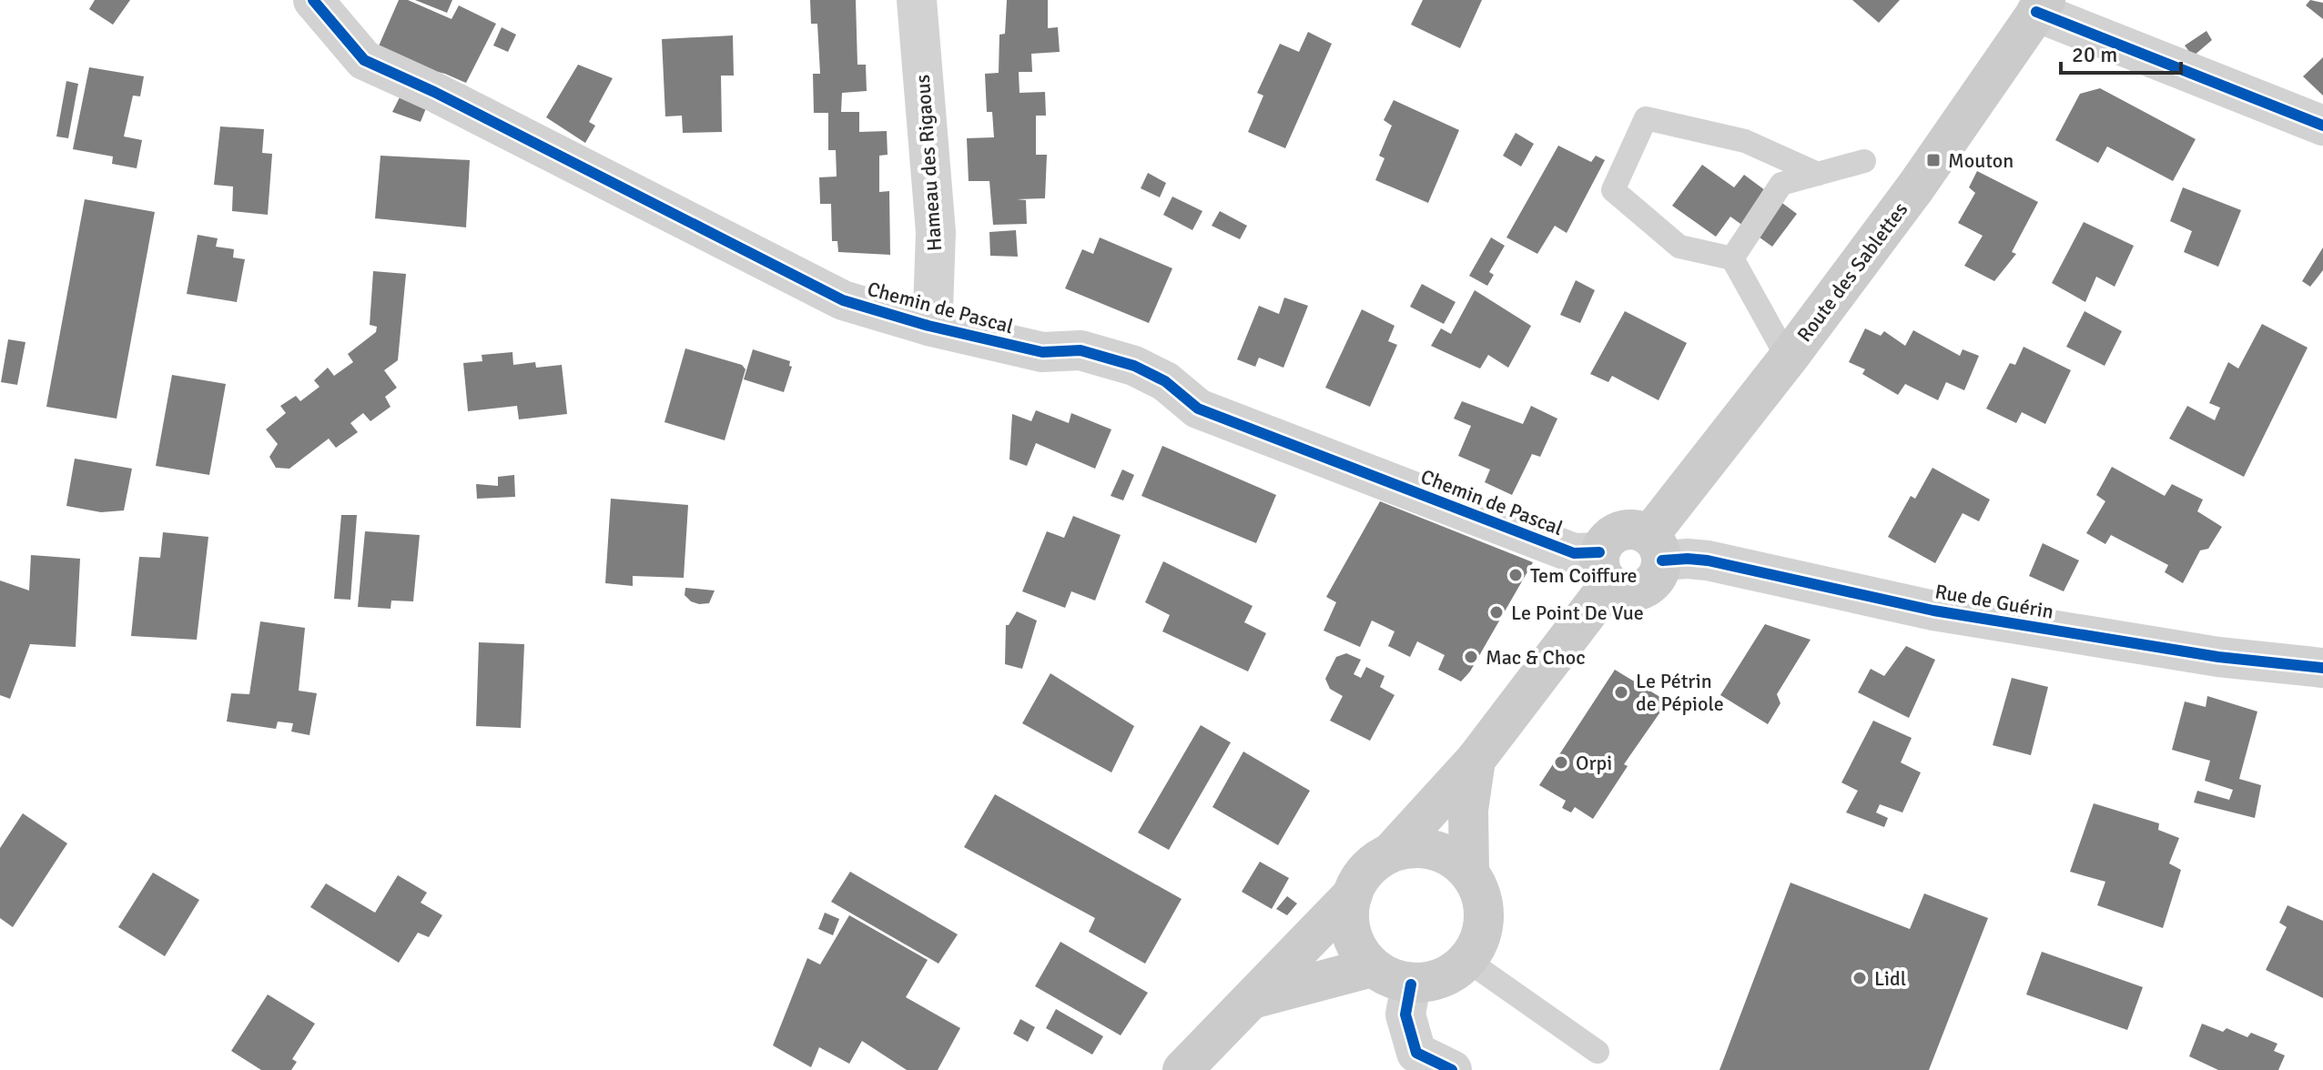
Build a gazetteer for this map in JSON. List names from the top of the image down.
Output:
{
  "streets": {
    "main road": ["Route des Sablettes"],
    "street": ["Hameau des Rigaous", "Chemin de Pascal", "Rue de Guérin"]
  },
  "crossings": [
    ["Hameau des Rigaous", "Chemin de Pascal"],
    ["Route des Sablettes", "Chemin de Pascal"],
    ["Route des Sablettes", "Rue de Guérin"],
    ["Chemin de Pascal", "Rue de Guérin"]
  ],
  "places": {
    "transit": ["Mouton"],
    "other": [
      "Tem Coiffure",
      "Le Point De Vue",
      "Mac & Choc",
      "Le Pétrin de Pépiole",
      "Orpi",
      "Lidl"
    ]
  },
  "scale_bar": "20 m"
}
